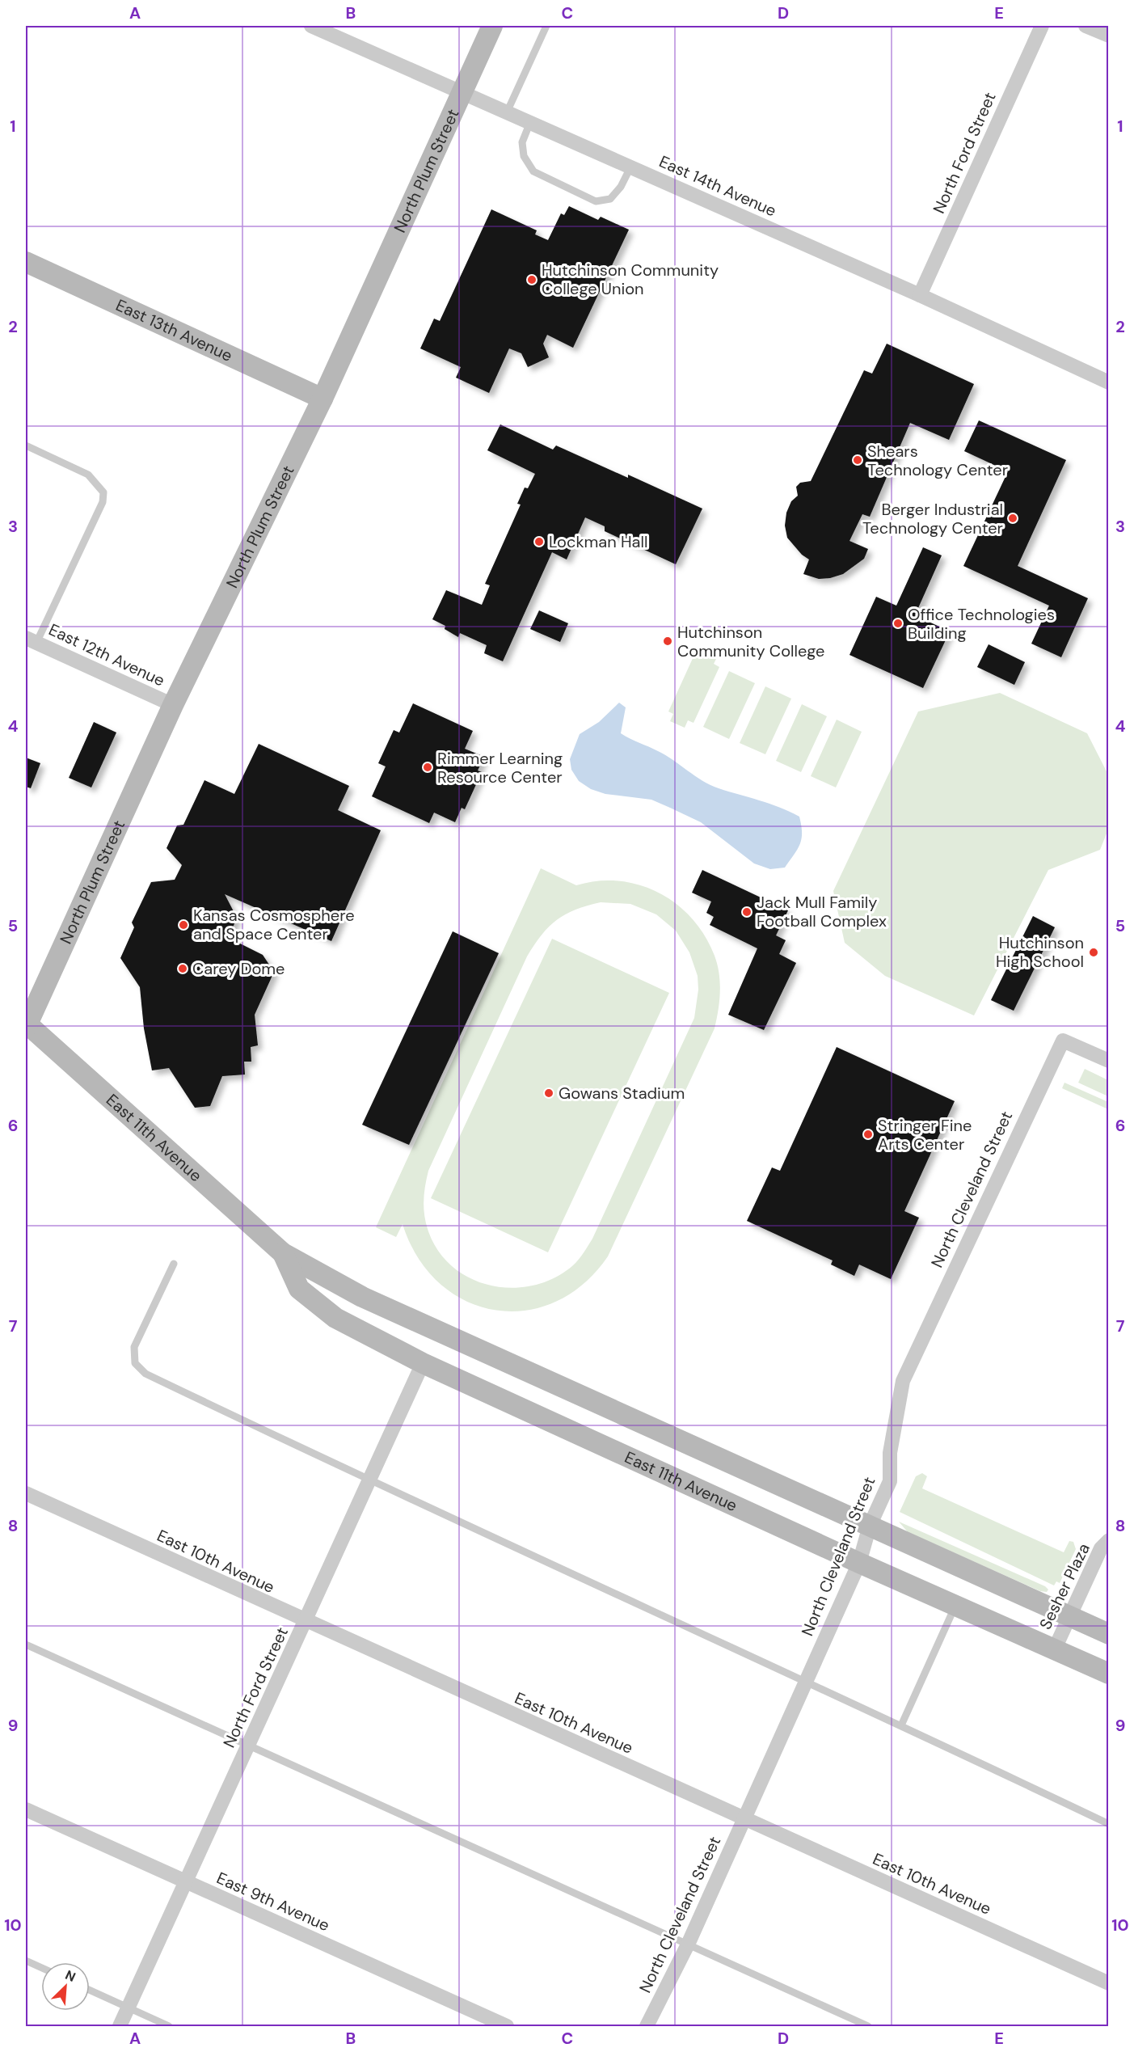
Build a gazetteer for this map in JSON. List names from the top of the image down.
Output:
{
  "streets": {
    "street": [
      "North Ford Street",
      "North Plum Street",
      "East 14th Avenue",
      "East 13th Avenue",
      "East 12th Avenue",
      "East 11th Avenue",
      "North Cleveland Street",
      "East 10th Avenue",
      "Sesher Plaza",
      "East 9th Avenue"
    ]
  },
  "crossings": [
    ["North Ford Street", "East 14th Avenue"],
    ["North Ford Street", "East 11th Avenue"],
    ["North Ford Street", "East 10th Avenue"],
    ["North Ford Street", "East 9th Avenue"],
    ["North Plum Street", "East 14th Avenue"],
    ["North Plum Street", "East 13th Avenue"],
    ["North Plum Street", "East 12th Avenue"],
    ["North Plum Street", "East 11th Avenue"],
    ["East 11th Avenue", "North Cleveland Street"],
    ["East 11th Avenue", "Sesher Plaza"],
    ["North Cleveland Street", "East 10th Avenue"]
  ],
  "places": [
    "Hutchinson Community College Union",
    "Shears Technology Center",
    "Berger Industrial Technology Center",
    "Lockman Hall",
    "Office Technologies Building",
    "Hutchinson Community College",
    "Rimmer Learning Resource Center",
    "Jack Mull Family Football Complex",
    "Kansas Cosmosphere and Space Center",
    "Hutchinson High School",
    "Carey Dome",
    "Gowans Stadium",
    "Stringer Fine Arts Center"
  ],
  "north": "top right",
  "grid": {
    "columns": [
      "A",
      "B",
      "C",
      "D",
      "E"
    ],
    "rows": [
      "1",
      "2",
      "3",
      "4",
      "5",
      "6",
      "7",
      "8",
      "9",
      "10"
    ]
  }
}
